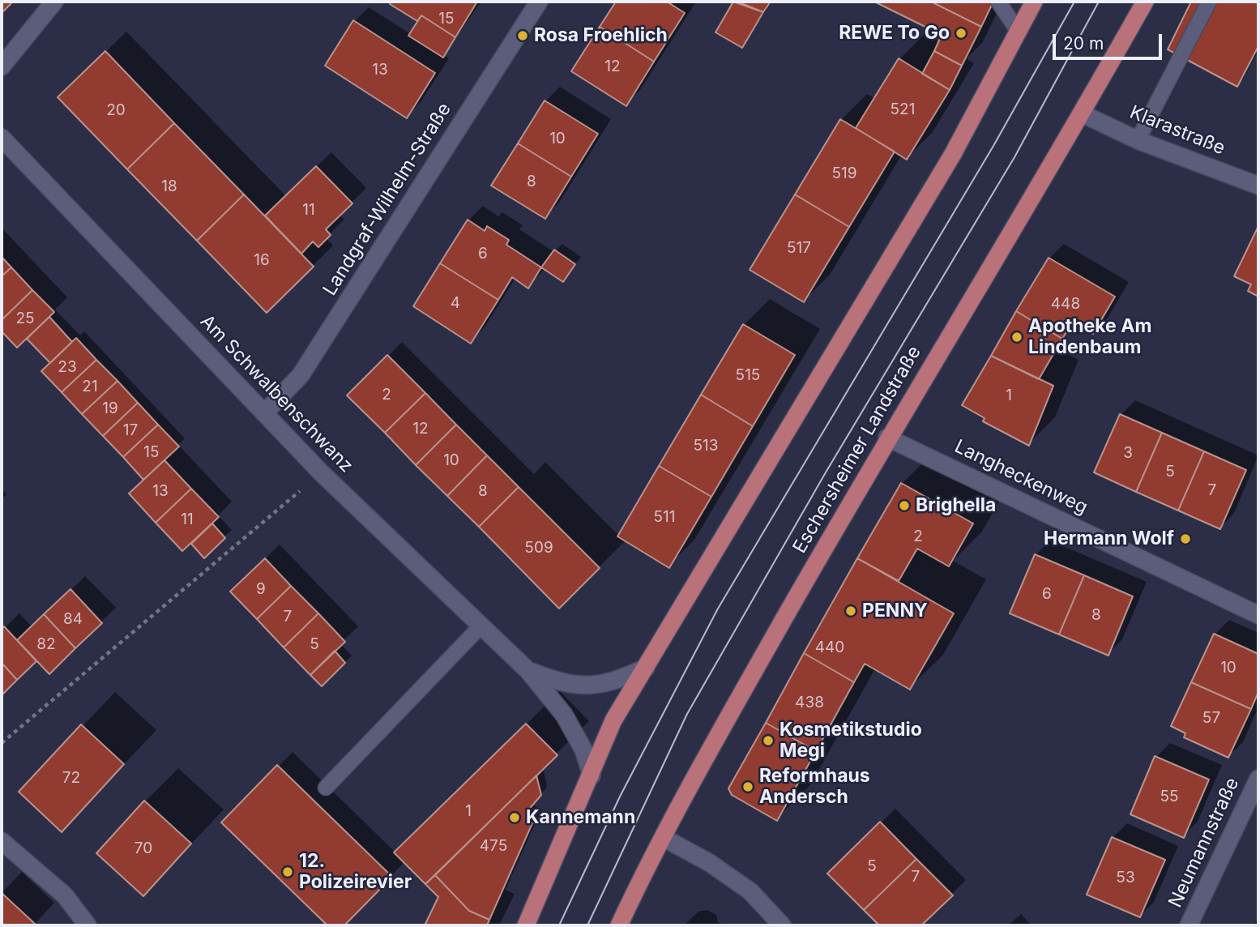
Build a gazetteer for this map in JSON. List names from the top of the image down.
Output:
{
  "streets": {
    "main road": ["Eschersheimer Landstraße"],
    "street": [
      "Klarastraße",
      "Landgraf-Wilhelm-Straße",
      "Am Schwalbenschwanz",
      "Langheckenweg",
      "Neumannstraße"
    ]
  },
  "crossings": [
    ["Klarastraße", "Eschersheimer Landstraße"],
    ["Landgraf-Wilhelm-Straße", "Am Schwalbenschwanz"],
    ["Eschersheimer Landstraße", "Langheckenweg"]
  ],
  "places": [
    "REWE To Go",
    "Rosa Froehlich",
    "Apotheke Am Lindenbaum",
    "Brighella",
    "Hermann Wolf",
    "PENNY",
    "Kosmetikstudio Megi",
    "Reformhaus Andersch",
    "Kannemann",
    "12. Polizeirevier"
  ],
  "house_numbers": [
    "15",
    "12",
    "13",
    "521",
    "20",
    "10",
    "519",
    "8",
    "18",
    "11",
    "517",
    "6",
    "16",
    "4",
    "448",
    "25",
    "23",
    "515",
    "21",
    "2",
    "1",
    "19",
    "12",
    "17",
    "513",
    "15",
    "3",
    "10",
    "5",
    "7",
    "13",
    "8",
    "511",
    "11",
    "2",
    "509",
    "9",
    "6",
    "8",
    "7",
    "84",
    "82",
    "5",
    "440",
    "10",
    "438",
    "57",
    "72",
    "55",
    "1",
    "475",
    "70",
    "5",
    "7",
    "53"
  ],
  "scale_bar": "20 m"
}
